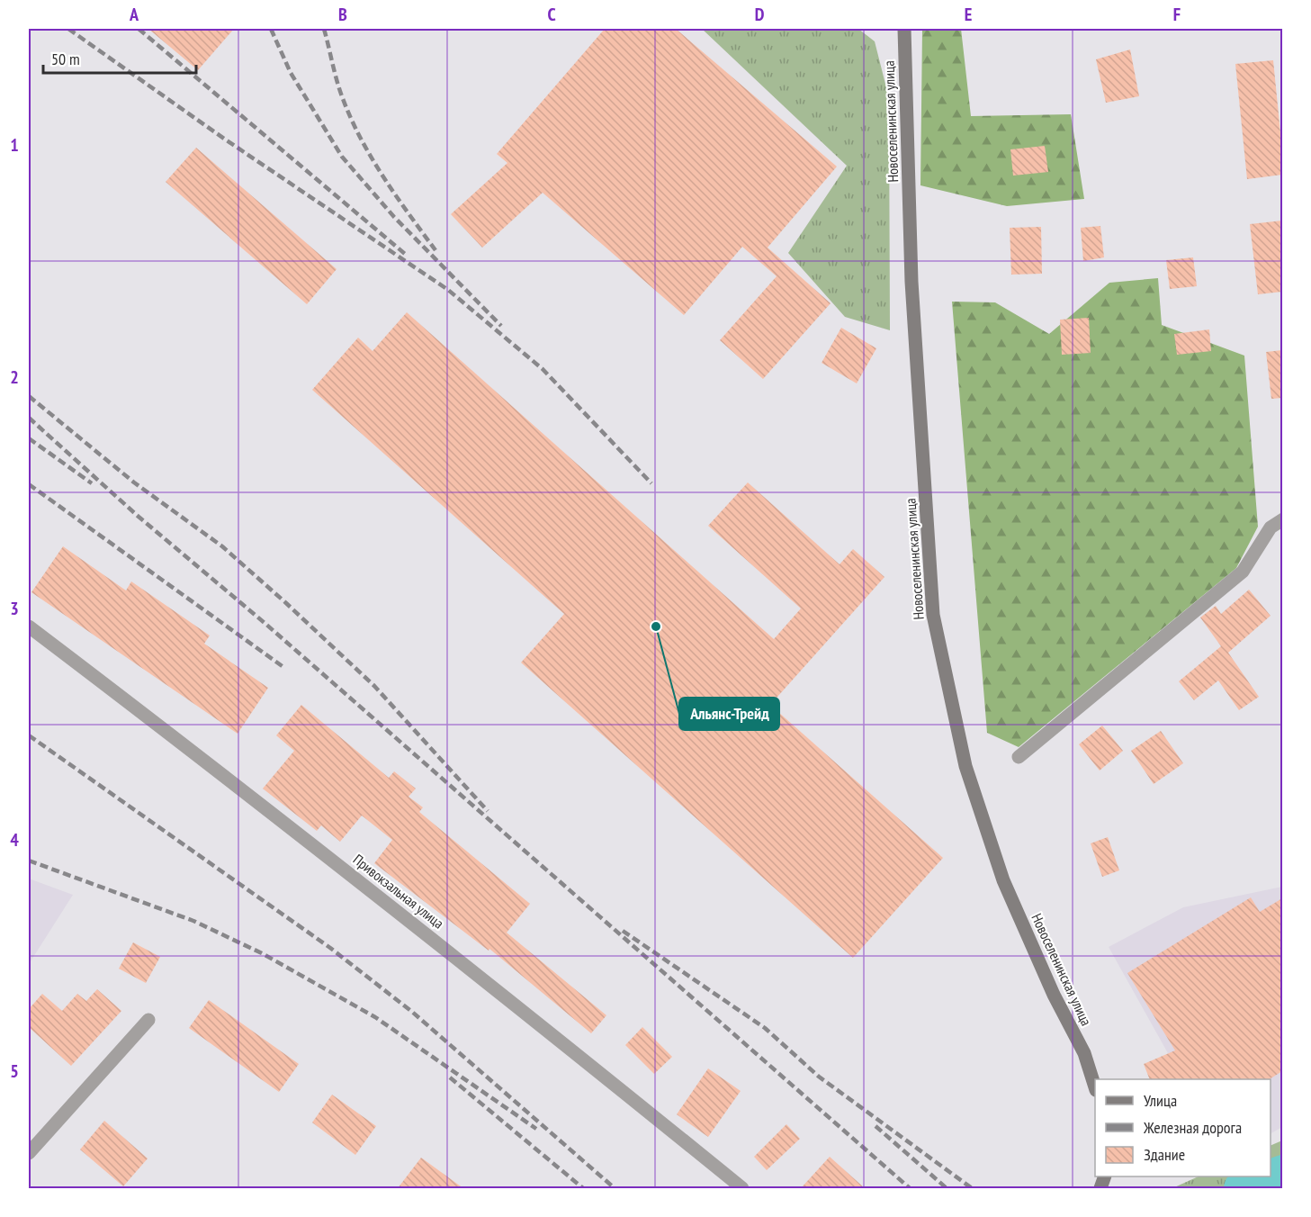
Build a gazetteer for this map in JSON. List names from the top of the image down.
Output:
{
  "streets": {
    "main road": ["Новоселенинская улица"],
    "street": ["Привокзальная улица"]
  },
  "places": ["Альянс-Трейд"],
  "legend": ["Улица", "Железная дорога", "Здание"],
  "scale_bar": "50 m",
  "grid": {
    "columns": [
      "A",
      "B",
      "C",
      "D",
      "E",
      "F"
    ],
    "rows": [
      "1",
      "2",
      "3",
      "4",
      "5"
    ]
  }
}
